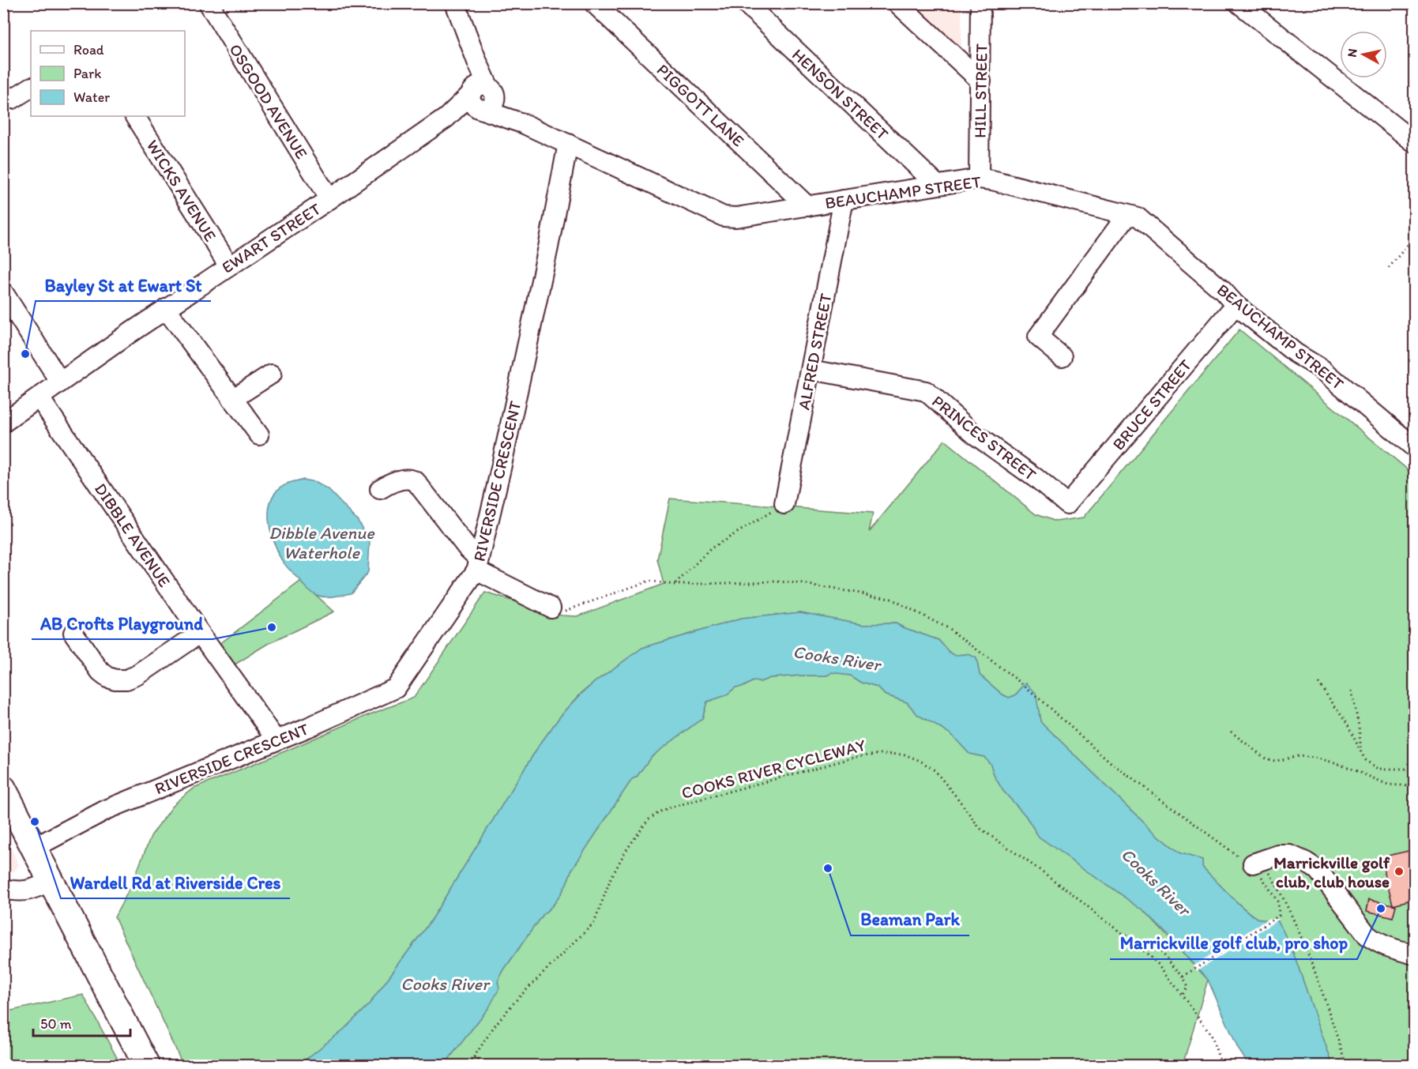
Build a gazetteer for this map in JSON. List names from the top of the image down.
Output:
{
  "streets": {
    "street": [
      "HILL STREET",
      "HENSON STREET",
      "OSGOOD AVENUE",
      "PIGGOTT LANE",
      "WICKS AVENUE",
      "BEAUCHAMP STREET",
      "EWART STREET",
      "ALFRED STREET",
      "BRUCE STREET",
      "PRINCES STREET",
      "RIVERSIDE CRESCENT",
      "DIBBLE AVENUE"
    ],
    "path": ["COOKS RIVER CYCLEWAY"]
  },
  "crossings": [
    ["HILL STREET", "BEAUCHAMP STREET"],
    ["HENSON STREET", "BEAUCHAMP STREET"],
    ["OSGOOD AVENUE", "EWART STREET"],
    ["PIGGOTT LANE", "BEAUCHAMP STREET"],
    ["WICKS AVENUE", "EWART STREET"],
    ["BEAUCHAMP STREET", "EWART STREET"],
    ["BEAUCHAMP STREET", "ALFRED STREET"],
    ["BEAUCHAMP STREET", "BRUCE STREET"],
    ["BEAUCHAMP STREET", "RIVERSIDE CRESCENT"],
    ["EWART STREET", "DIBBLE AVENUE"],
    ["ALFRED STREET", "PRINCES STREET"],
    ["BRUCE STREET", "PRINCES STREET"],
    ["RIVERSIDE CRESCENT", "DIBBLE AVENUE"]
  ],
  "water": ["Dibble Avenue Waterhole", "Cooks River"],
  "places": [
    "Bayley St at Ewart St",
    "AB Crofts Playground",
    "Wardell Rd at Riverside Cres",
    "Beaman Park",
    "Marrickville golf club, club house",
    "Marrickville golf club, pro shop"
  ],
  "legend": ["Road", "Park", "Water"],
  "scale_bar": "50 m",
  "north": "left"
}
